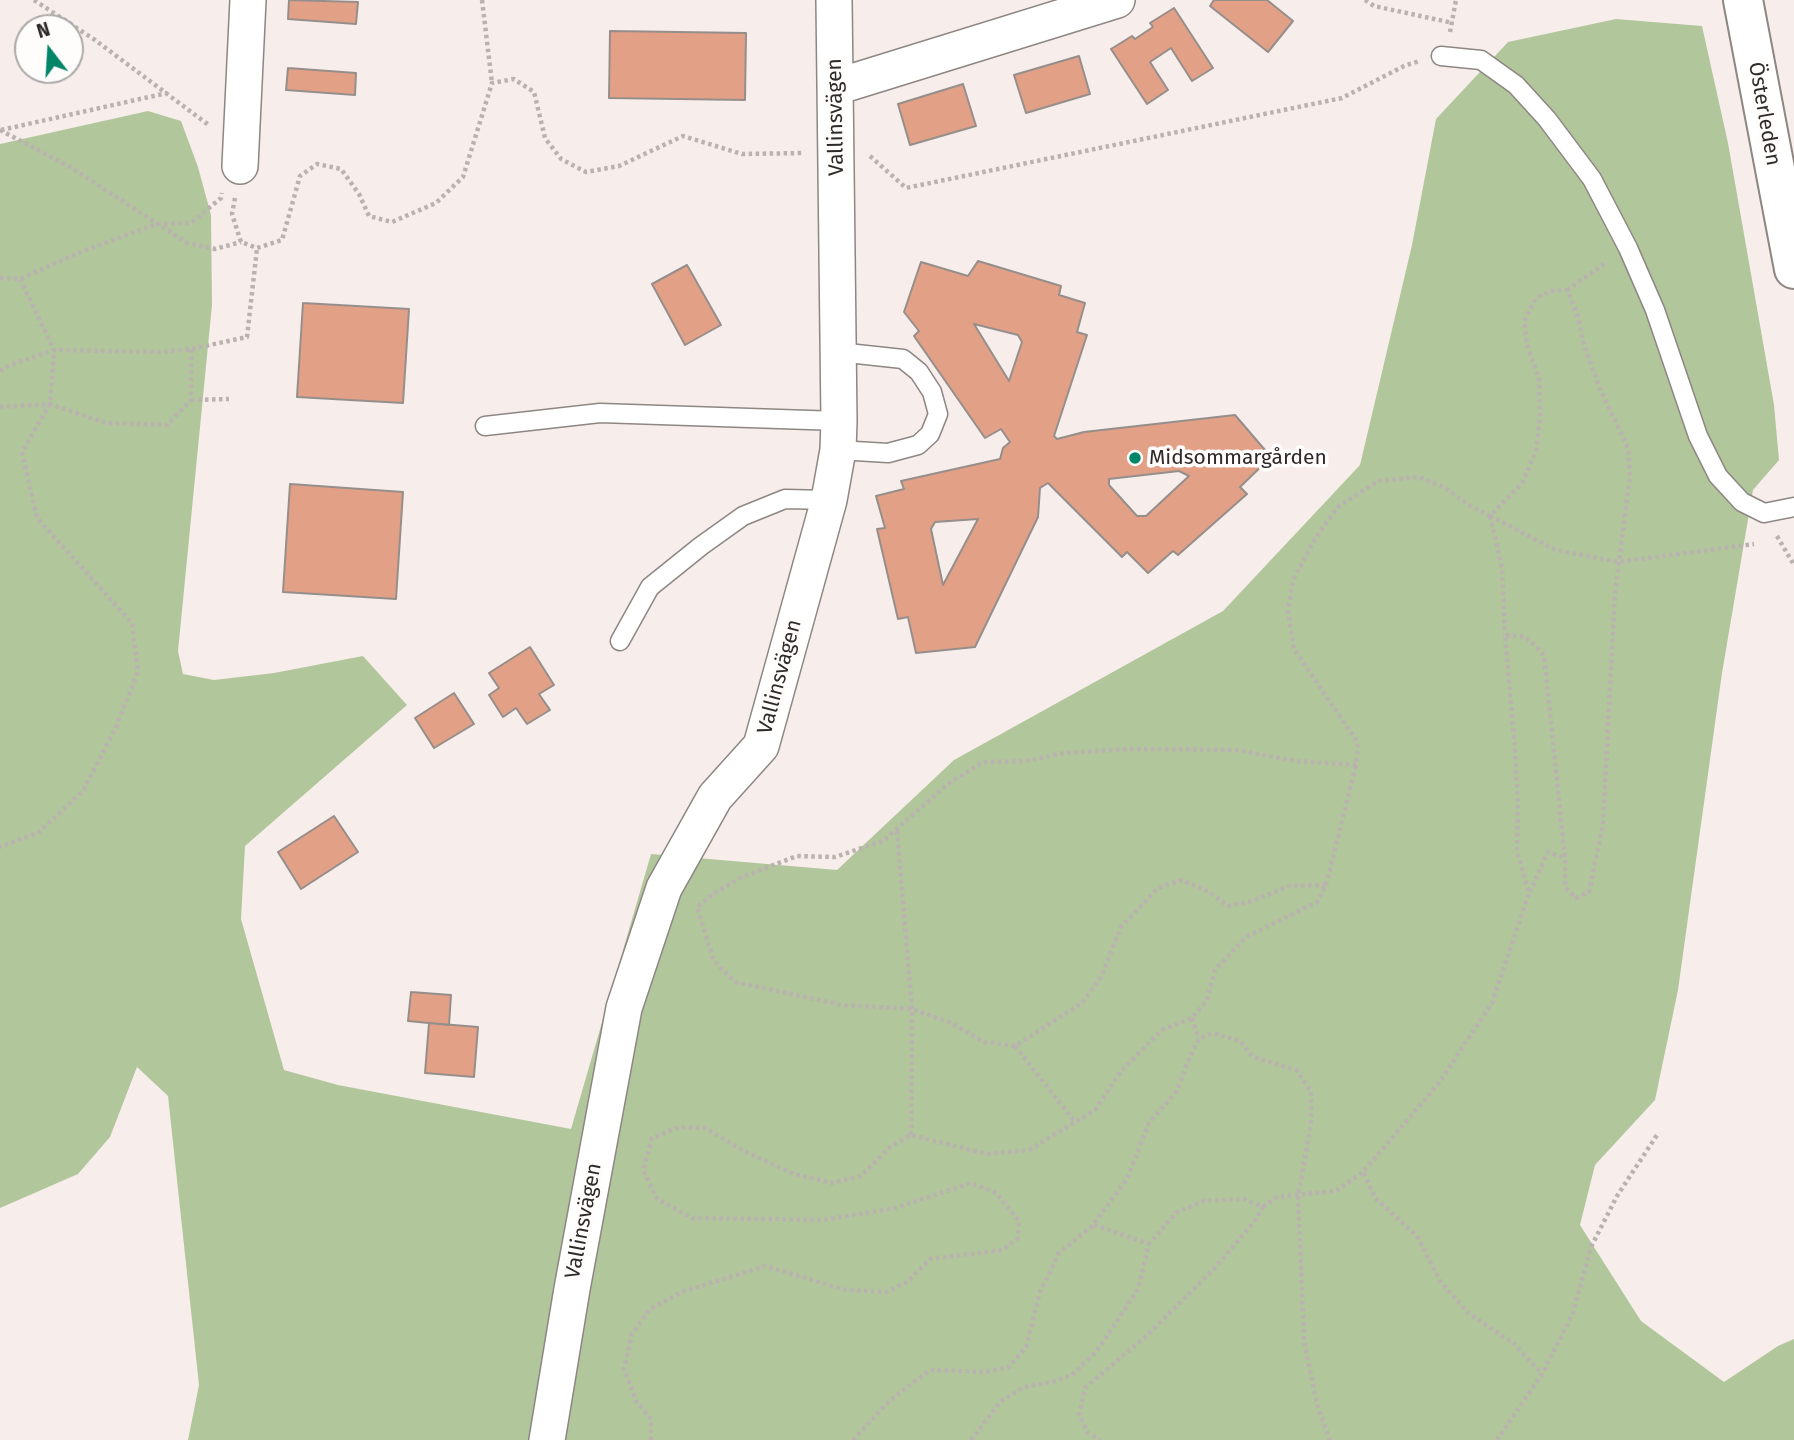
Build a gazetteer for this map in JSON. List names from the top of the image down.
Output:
{
  "streets": {
    "main road": ["Österleden"],
    "street": ["Vallinsvägen"]
  },
  "places": ["Midsommargården"],
  "north": "top"
}
